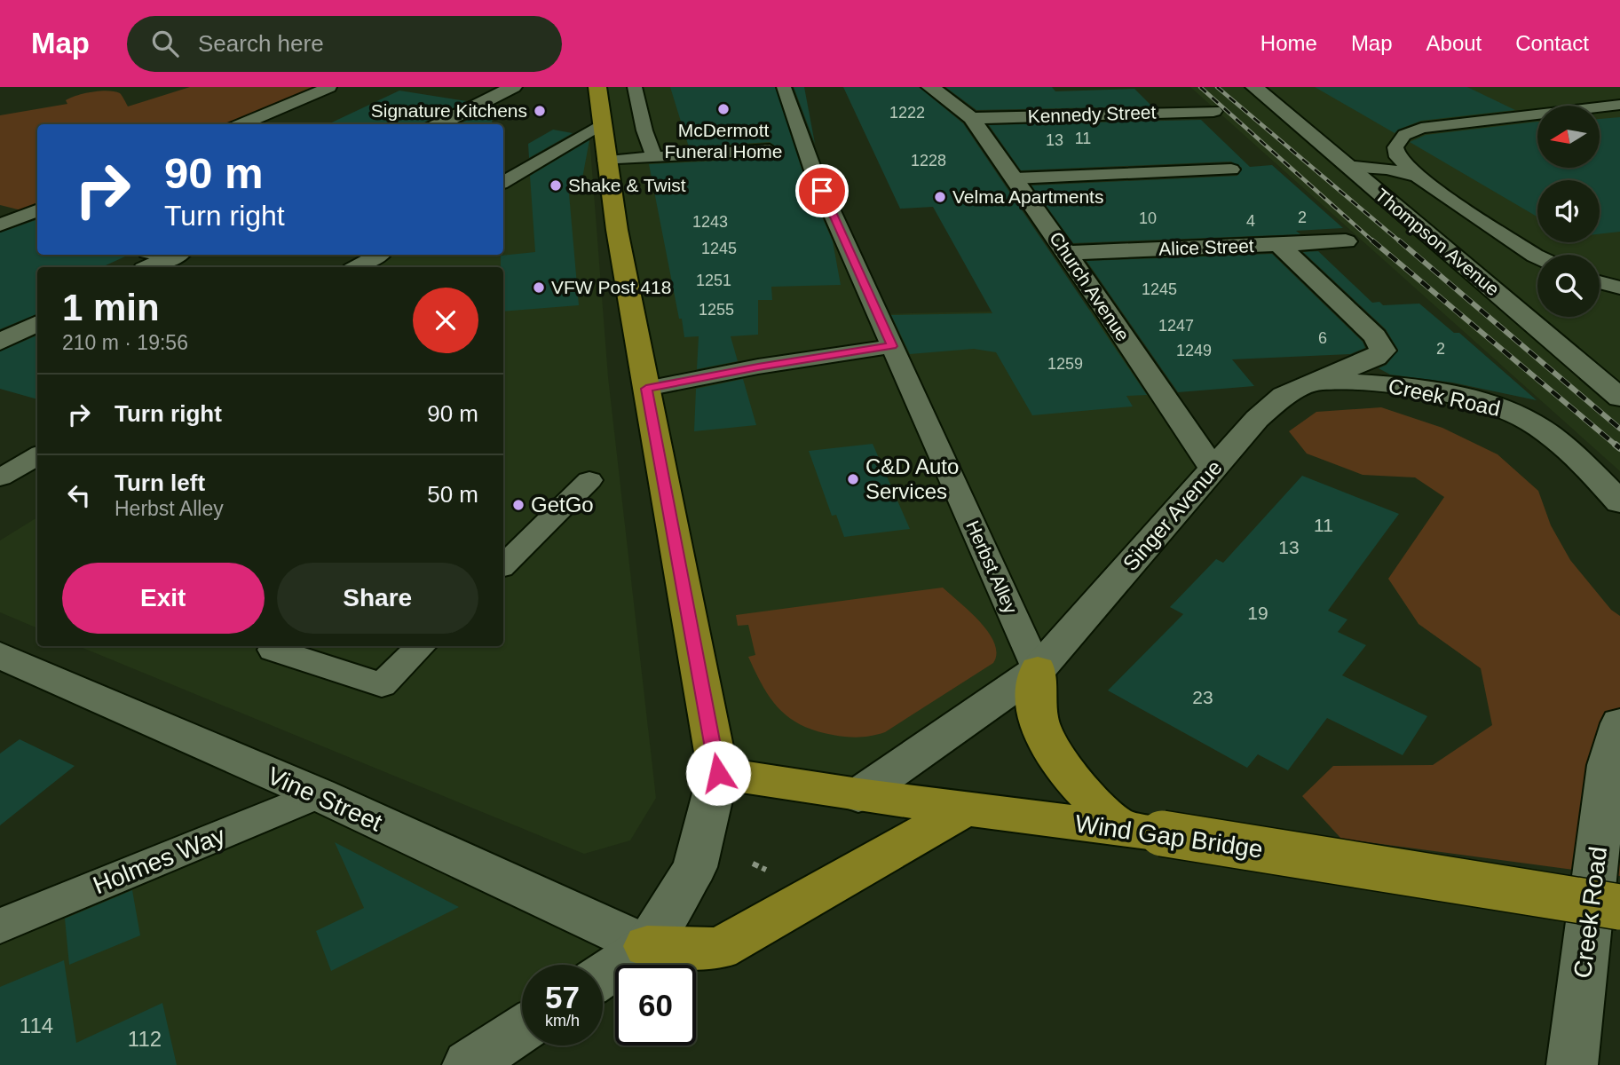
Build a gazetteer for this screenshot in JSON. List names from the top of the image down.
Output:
{
  "streets": {
    "main road": ["Wind Gap Bridge"],
    "street": [
      "Kennedy Street",
      "Thompson Avenue",
      "Alice Street",
      "Church Avenue",
      "Creek Road",
      "Singer Avenue",
      "Vine Street"
    ],
    "lane": ["Herbst Alley", "Holmes Way"]
  },
  "crossings": [
    ["Kennedy Street", "Church Avenue"],
    ["Alice Street", "Church Avenue"],
    ["Alice Street", "Singer Avenue"],
    ["Church Avenue", "Singer Avenue"],
    ["Creek Road", "Singer Avenue"],
    ["Singer Avenue", "Herbst Alley"],
    ["Singer Avenue", "Wind Gap Bridge"],
    ["Vine Street", "Holmes Way"]
  ],
  "places": [
    "McDermott Funeral Home",
    "Signature Kitchens",
    "Shake & Twist",
    "Velma Apartments",
    "VFW Post 418",
    "C&D Auto Services",
    "GetGo"
  ],
  "house_numbers": [
    "1222",
    "11",
    "13",
    "1228",
    "2",
    "10",
    "4",
    "1243",
    "1245",
    "1251",
    "1245",
    "1255",
    "1247",
    "6",
    "2",
    "1249",
    "1259",
    "11",
    "13",
    "19",
    "23",
    "114",
    "112"
  ],
  "north": "left",
  "page": {
    "header": "Map",
    "search": "Search here",
    "nav": [
      "Home",
      "Map",
      "About",
      "Contact"
    ],
    "turn": ["90 m", "Turn right"],
    "heading": ["1 min", "210 m · 19:56"],
    "list": [
      {
        "name": "Turn right",
        "value": "90 m"
      },
      {
        "name": "Turn left",
        "note": "Herbst Alley",
        "value": "50 m"
      }
    ],
    "buttons": ["Exit", "Share"],
    "speed": "57 km/h",
    "limit": "60"
  }
}
